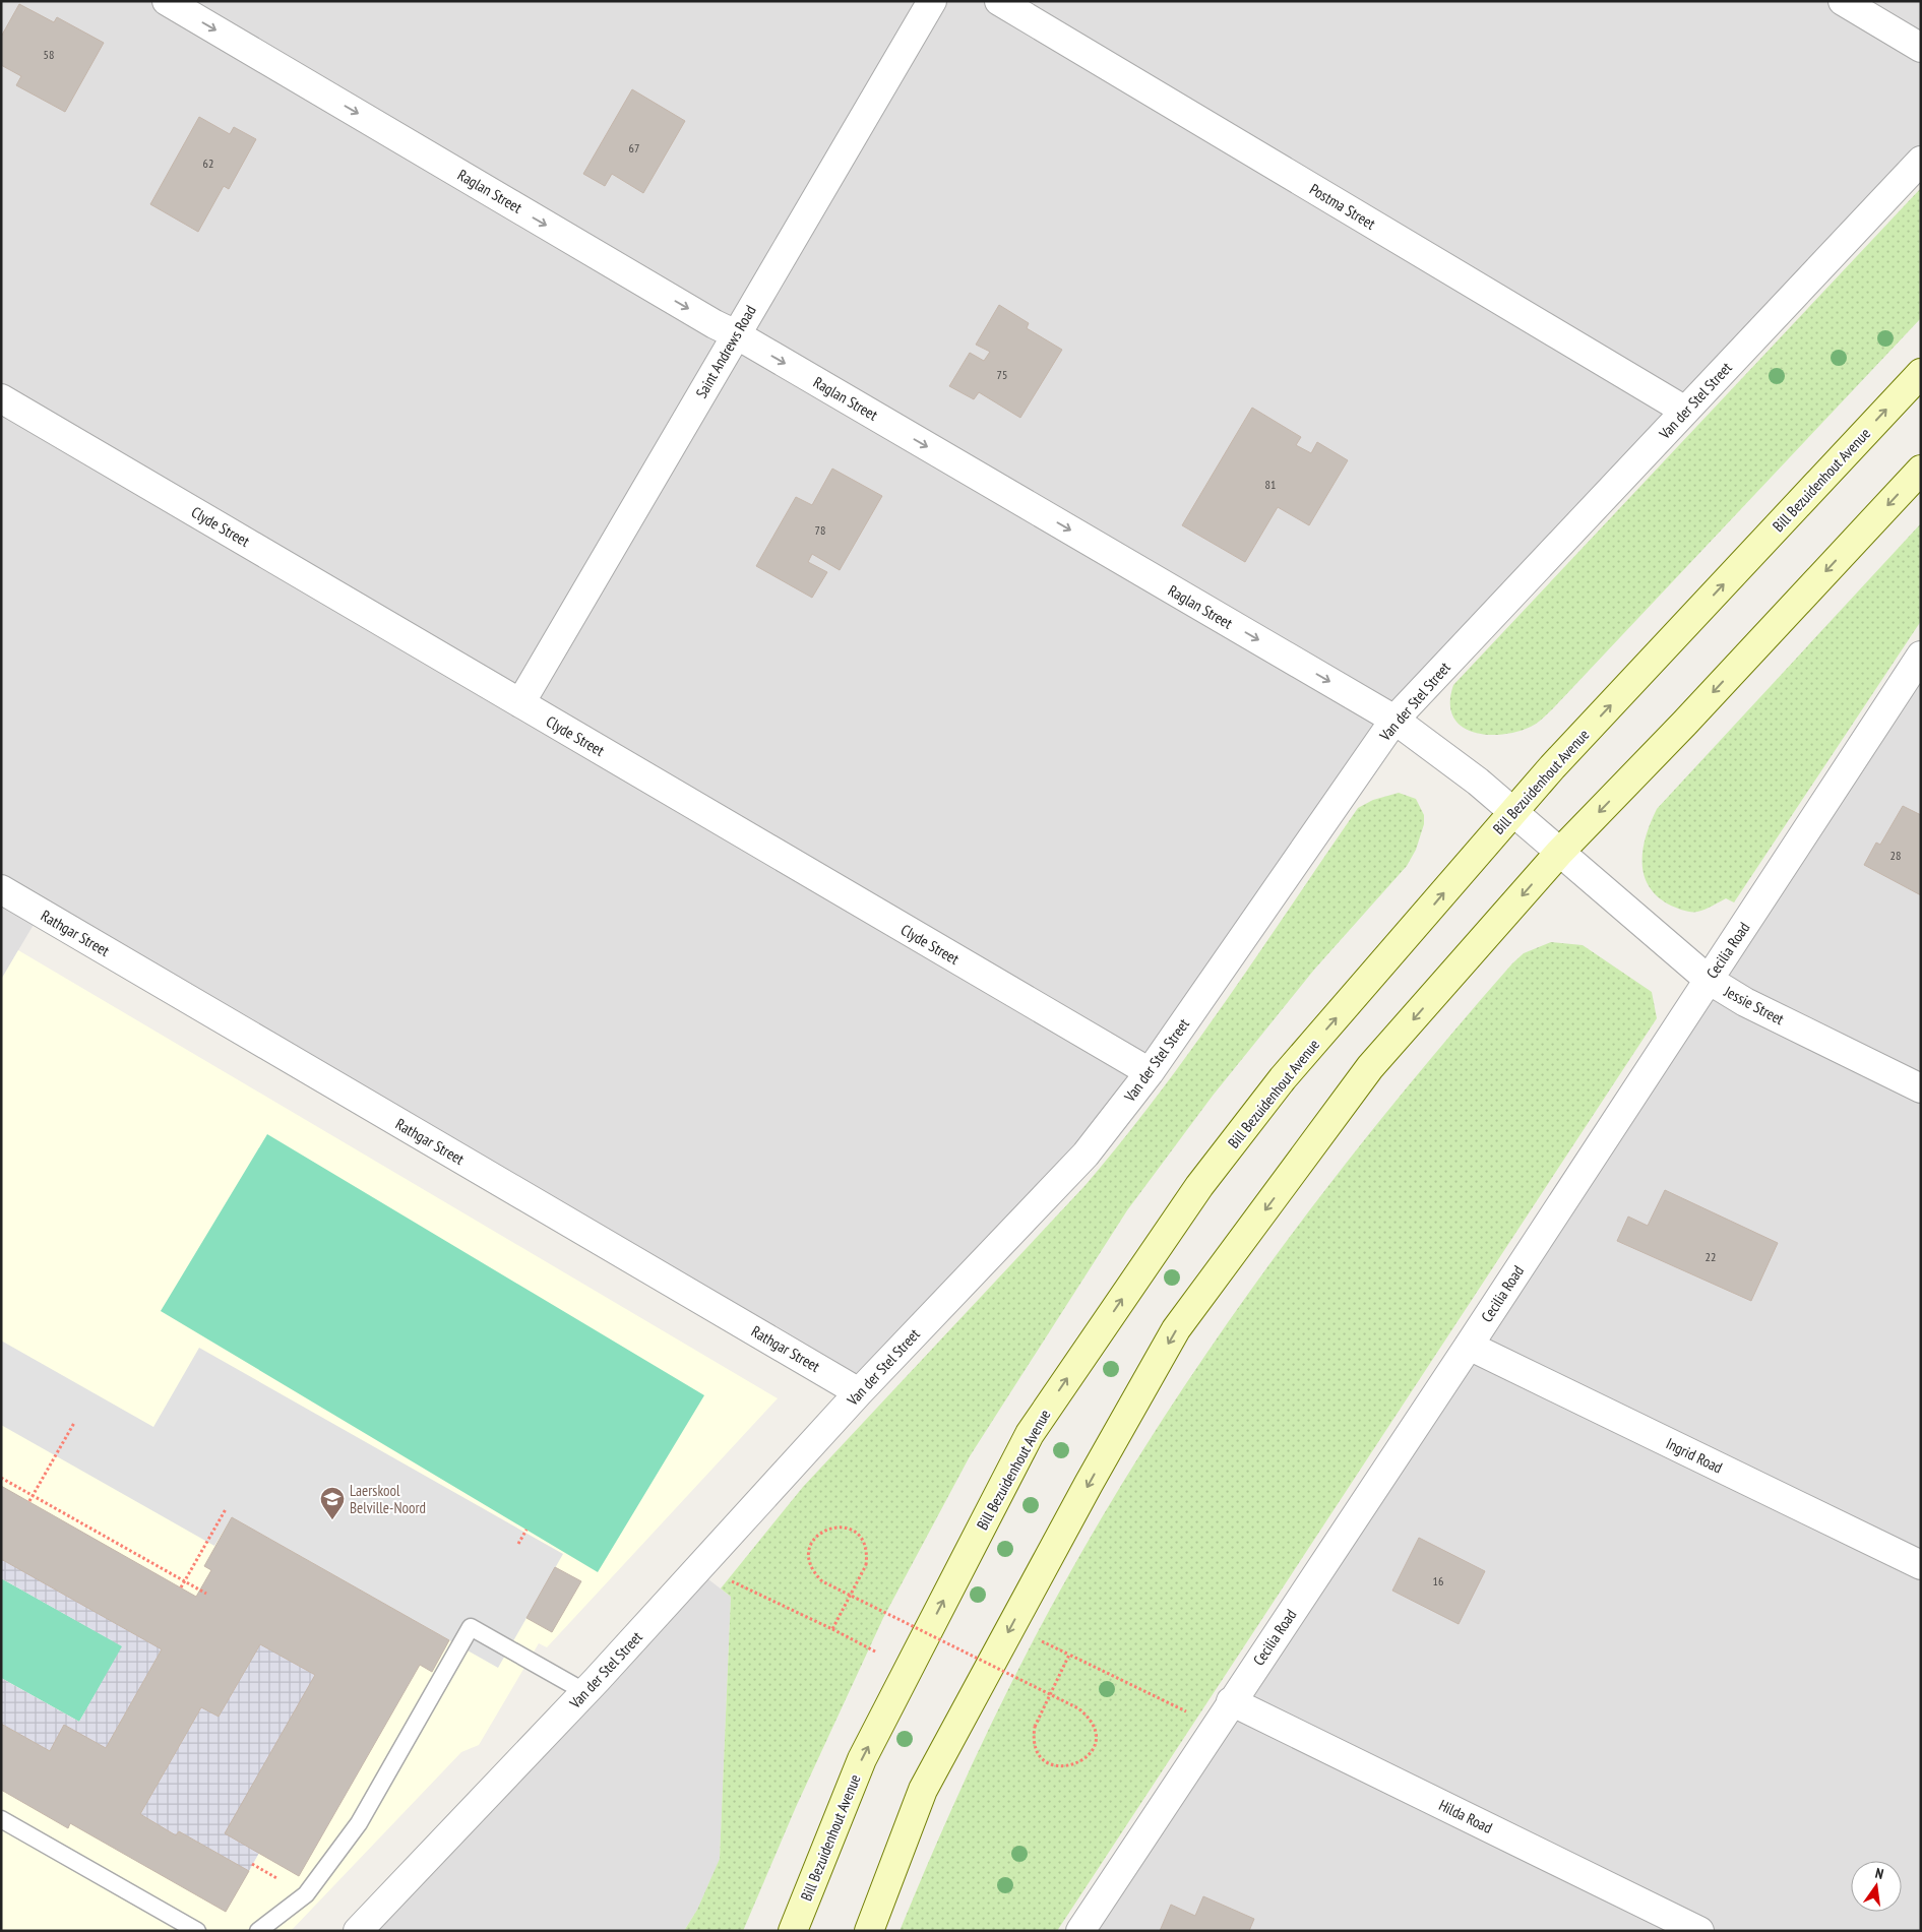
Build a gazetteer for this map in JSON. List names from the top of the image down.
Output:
{
  "streets": {
    "main road": ["Bill Bezuidenhout Avenue"],
    "street": [
      "Raglan Street",
      "Postma Street",
      "Saint Andrews Road",
      "Van der Stel Street",
      "Clyde Street",
      "Rathgar Street",
      "Cecilia Road",
      "Jessie Street",
      "Ingrid Road",
      "Hilda Road"
    ]
  },
  "crossings": [
    ["Raglan Street", "Saint Andrews Road"],
    ["Raglan Street", "Van der Stel Street"],
    ["Raglan Street", "Bill Bezuidenhout Avenue"],
    ["Raglan Street", "Jessie Street"],
    ["Postma Street", "Van der Stel Street"],
    ["Saint Andrews Road", "Clyde Street"],
    ["Van der Stel Street", "Clyde Street"],
    ["Van der Stel Street", "Rathgar Street"],
    ["Bill Bezuidenhout Avenue", "Jessie Street"],
    ["Cecilia Road", "Jessie Street"],
    ["Cecilia Road", "Ingrid Road"],
    ["Cecilia Road", "Hilda Road"]
  ],
  "one_way": ["Raglan Street"],
  "places": {
    "school or university": ["Laerskool Belville-Noord"]
  },
  "house_numbers": [
    "58",
    "67",
    "62",
    "75",
    "81",
    "78",
    "28",
    "22",
    "16"
  ],
  "north": "top"
}
